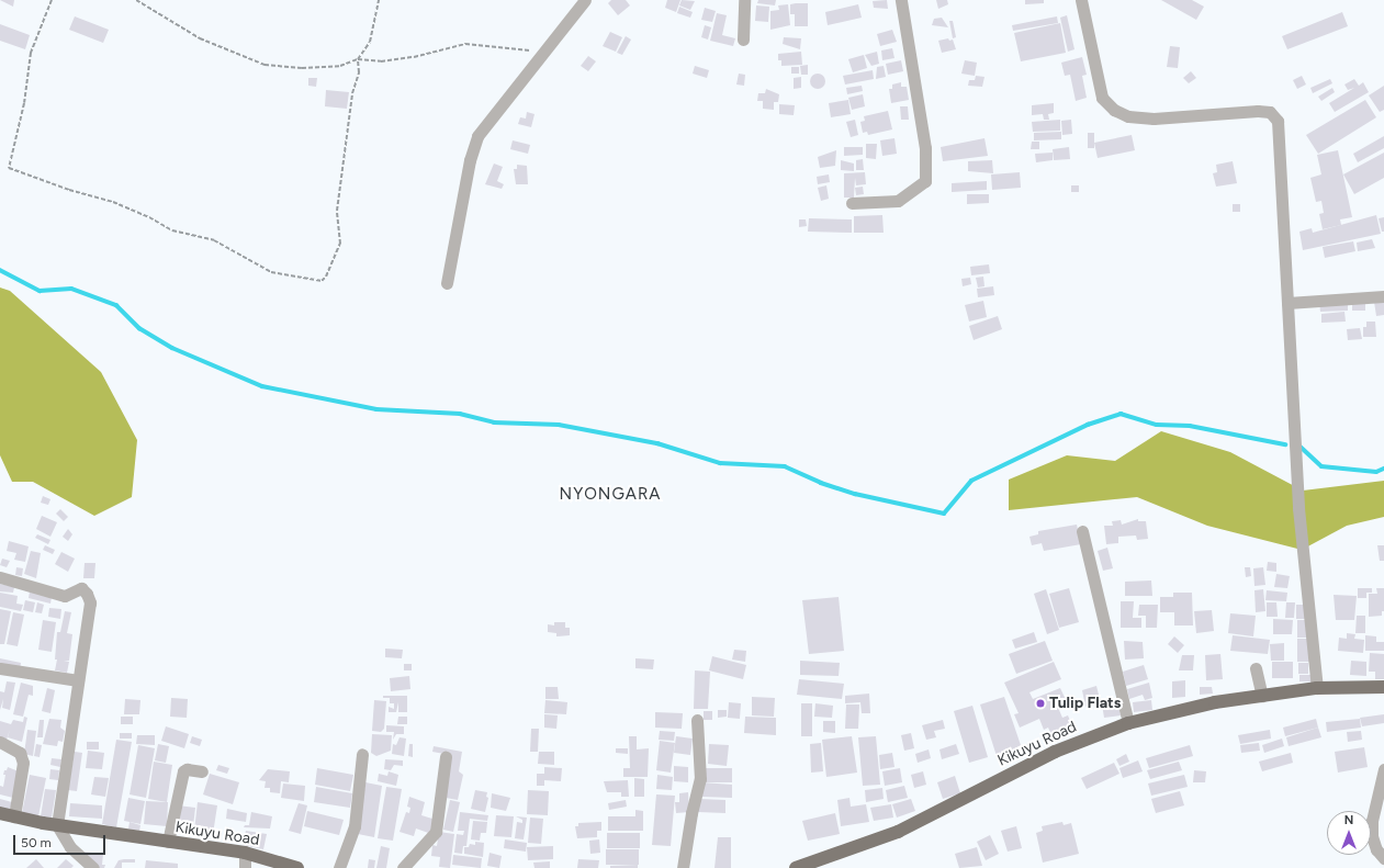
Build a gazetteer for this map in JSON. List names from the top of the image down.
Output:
{
  "streets": {
    "main road": ["Kikuyu Road"]
  },
  "districts": ["NYONGARA"],
  "places": ["Tulip Flats"],
  "scale_bar": "50 m",
  "north": "top"
}
